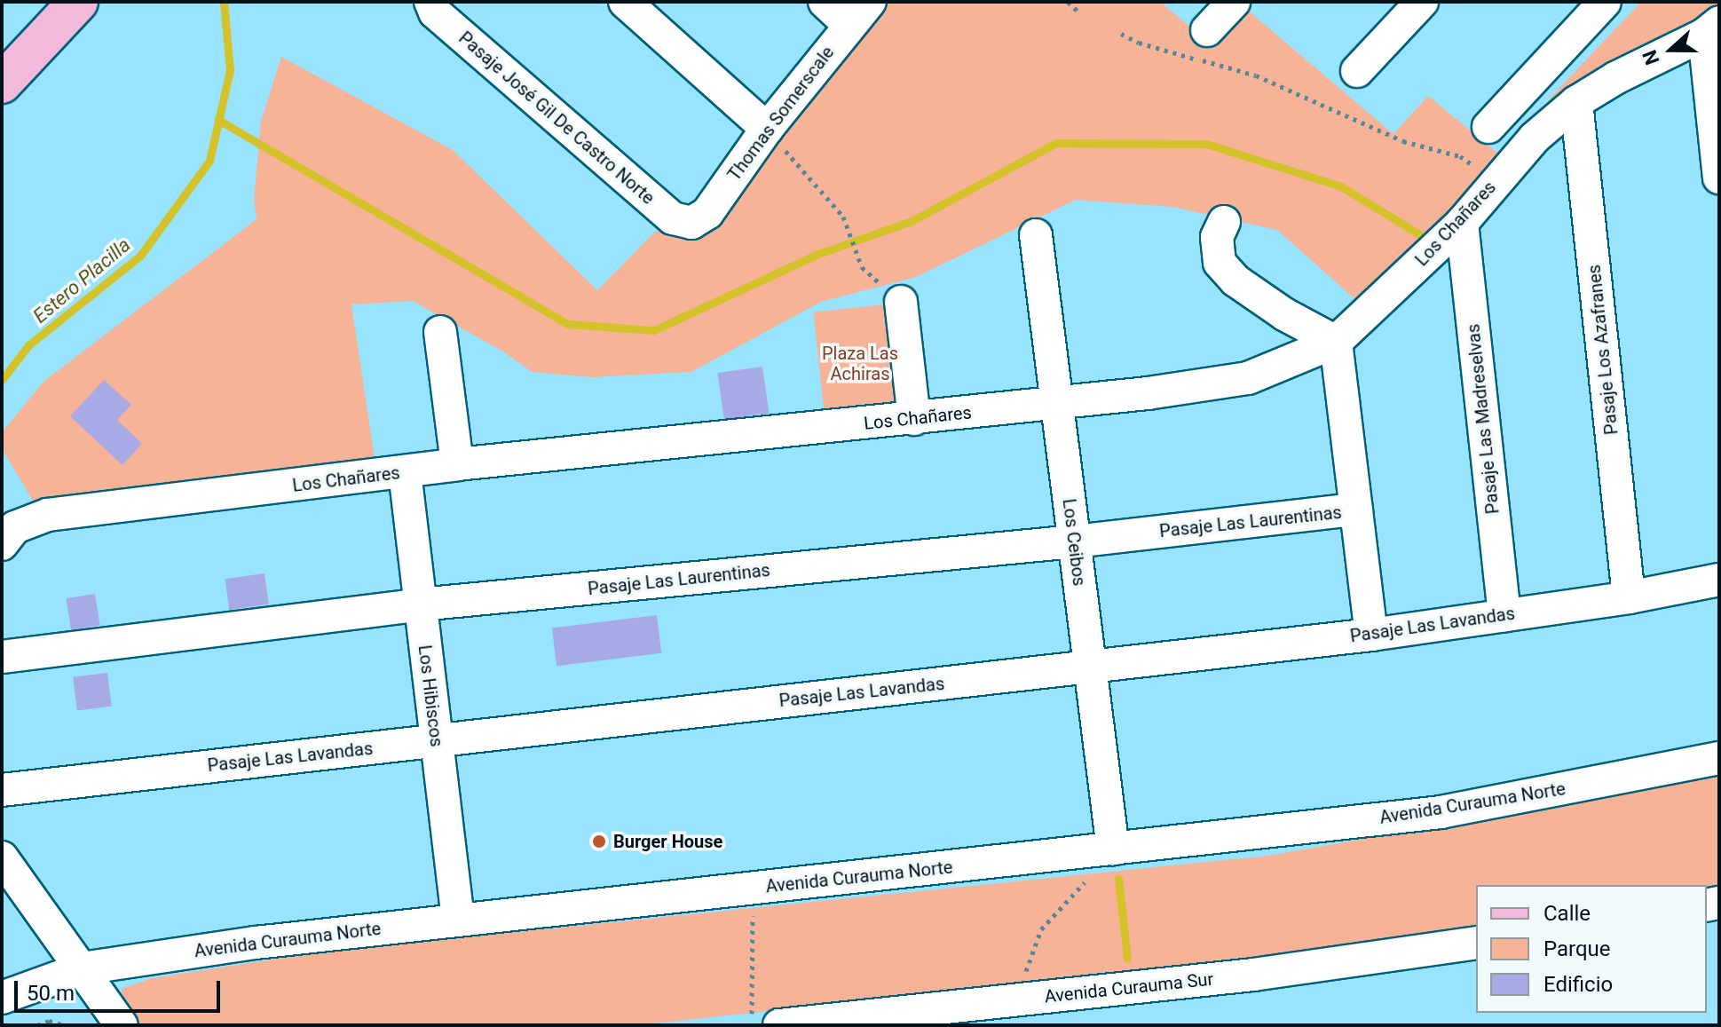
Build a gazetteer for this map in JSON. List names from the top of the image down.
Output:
{
  "streets": {
    "street": [
      "Thomas Somerscale",
      "Pasaje José Gil De Castro Norte",
      "Los Chañares",
      "Pasaje Los Azafranes",
      "Pasaje Las Madreselvas",
      "Pasaje Las Laurentinas",
      "Los Ceibos",
      "Pasaje Las Lavandas",
      "Los Hibiscos",
      "Avenida Curauma Norte",
      "Avenida Curauma Sur"
    ]
  },
  "crossings": [
    ["Thomas Somerscale", "Pasaje José Gil De Castro Norte"],
    ["Los Chañares", "Pasaje Los Azafranes"],
    ["Los Chañares", "Pasaje Las Madreselvas"],
    ["Los Chañares", "Los Ceibos"],
    ["Los Chañares", "Los Hibiscos"],
    ["Pasaje Los Azafranes", "Pasaje Las Lavandas"],
    ["Pasaje Las Madreselvas", "Pasaje Las Lavandas"],
    ["Pasaje Las Laurentinas", "Los Ceibos"],
    ["Pasaje Las Laurentinas", "Los Hibiscos"],
    ["Los Ceibos", "Pasaje Las Lavandas"],
    ["Los Ceibos", "Avenida Curauma Norte"],
    ["Pasaje Las Lavandas", "Los Hibiscos"],
    ["Los Hibiscos", "Avenida Curauma Norte"]
  ],
  "water": ["Estero Placilla"],
  "parks": ["Plaza Las Achiras"],
  "places": ["Burger House"],
  "legend": ["Calle", "Parque", "Edificio"],
  "scale_bar": "50 m",
  "north": "left"
}
